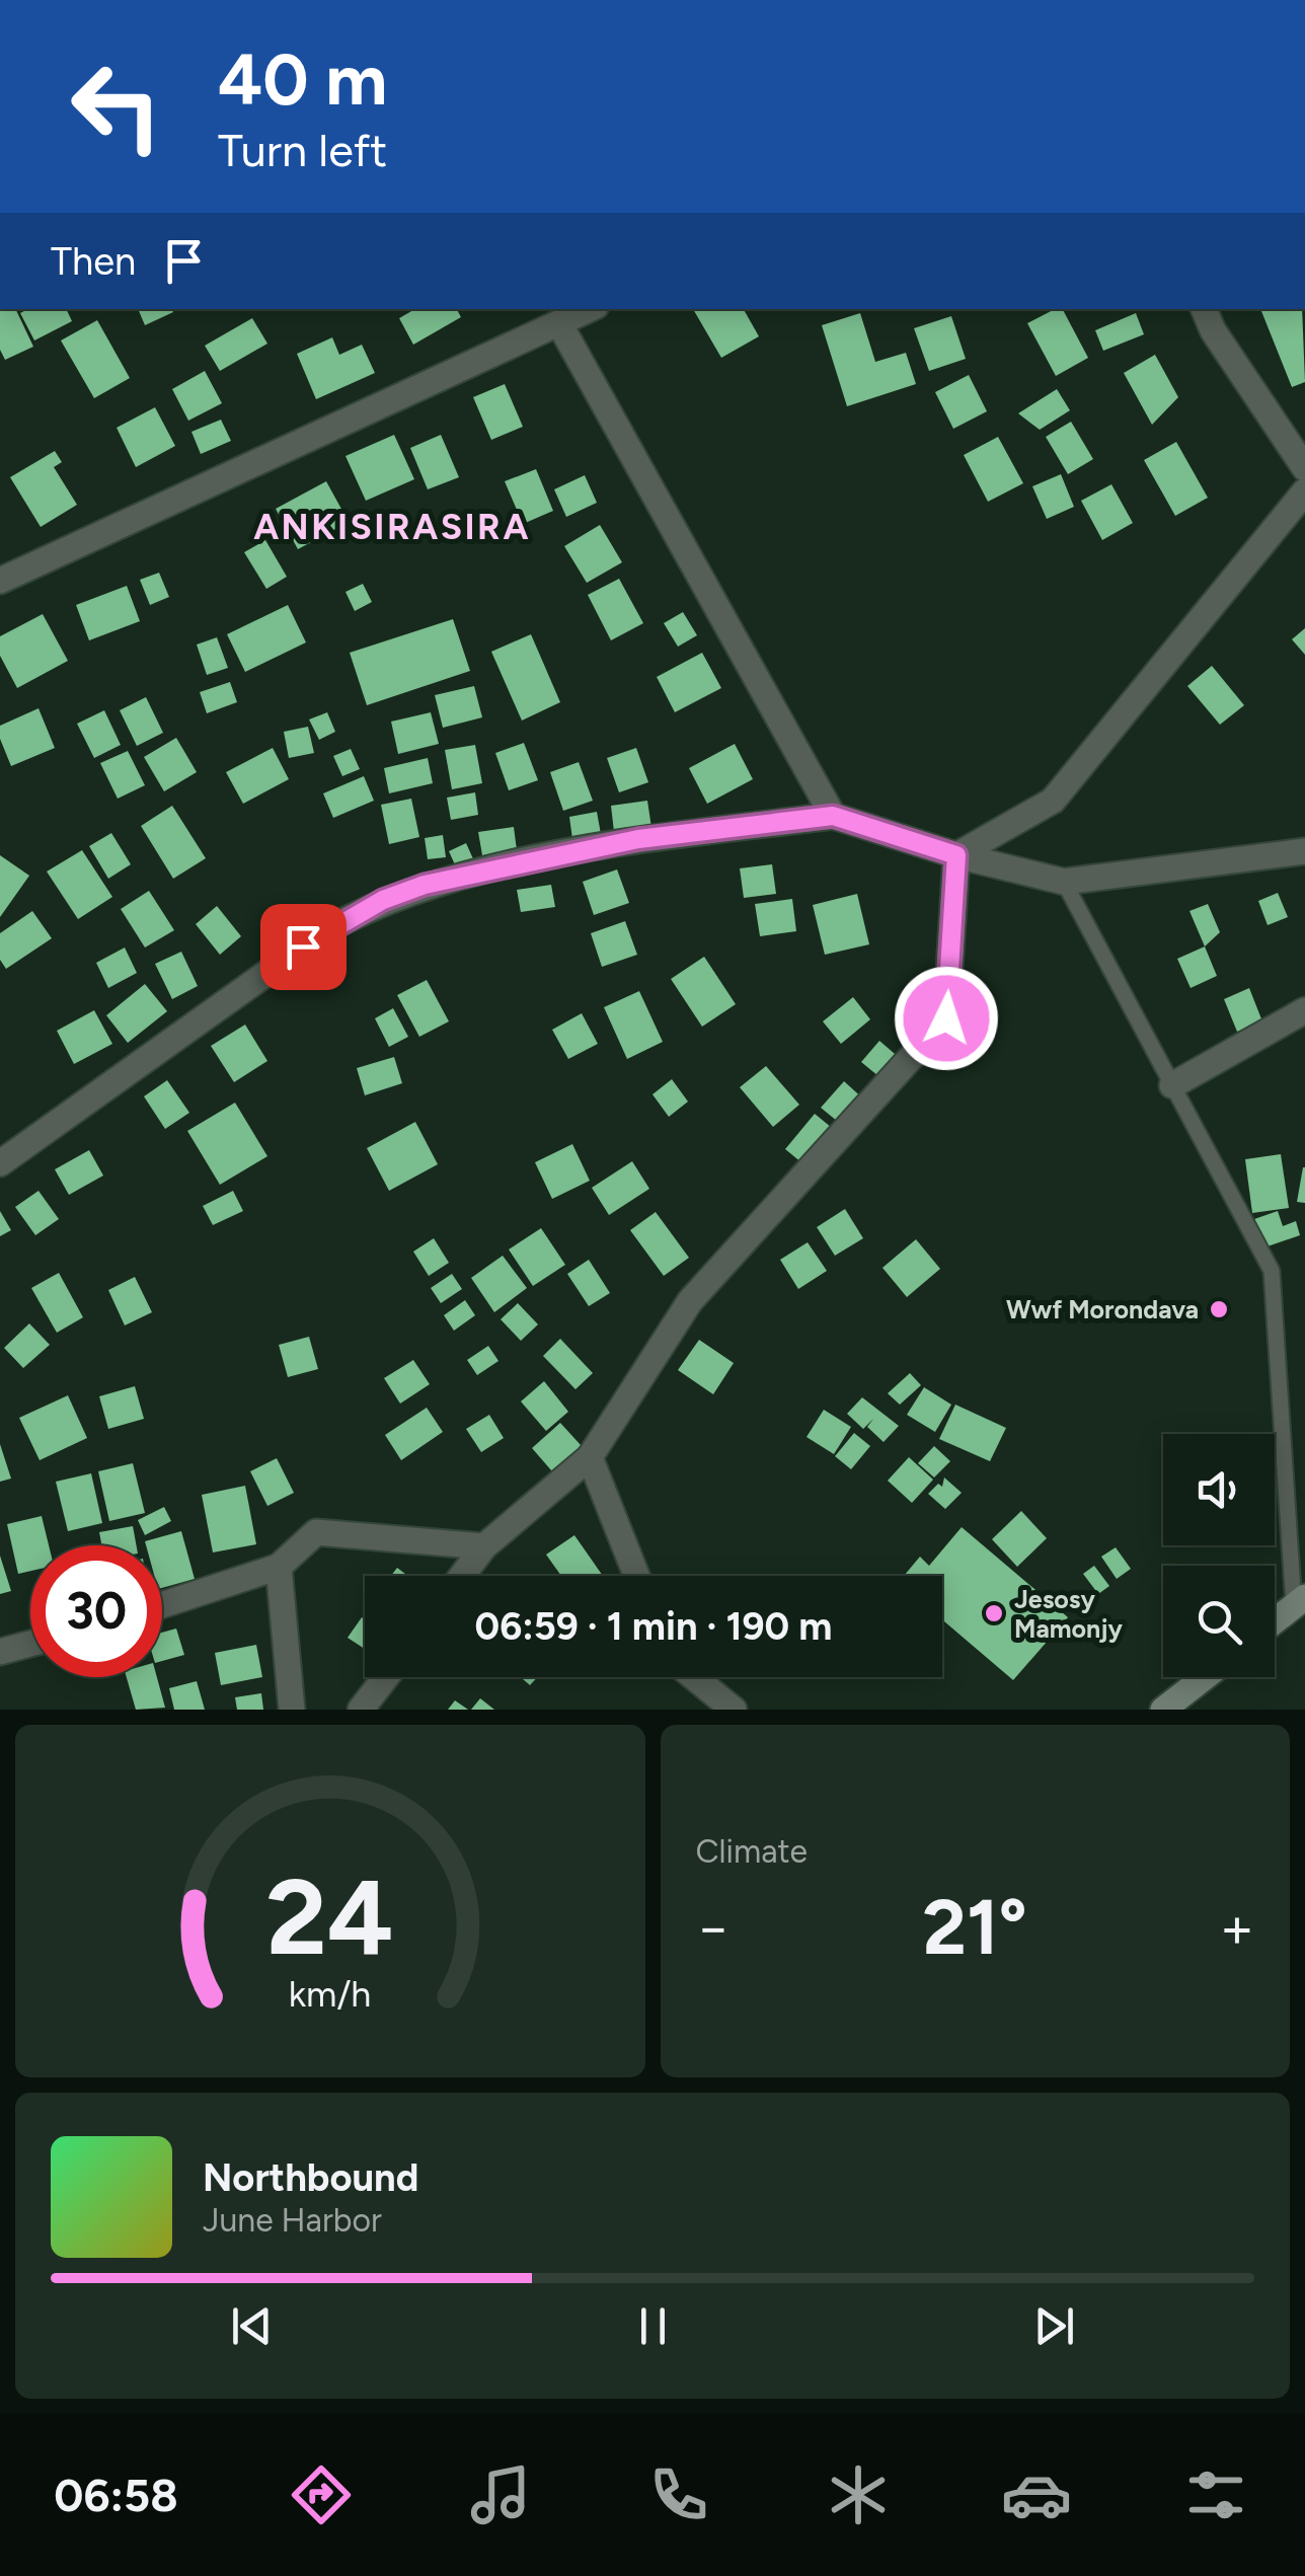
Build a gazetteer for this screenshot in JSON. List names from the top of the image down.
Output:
{
  "districts": ["ANKISIRASIRA"],
  "places": ["Wwf Morondava", "Jesosy Mamonjy"],
  "page": {
    "turn": ["40 m", "Turn left"],
    "then": "Then",
    "limit": "30",
    "trip": "06:59 · 1 min · 190 m",
    "tile": "Climate",
    "heat": ["−", "21°", "+"],
    "song": ["Northbound", "June Harbor"],
    "tabs": "06:58",
    "gauge": ["24", "km/h"]
  }
}
